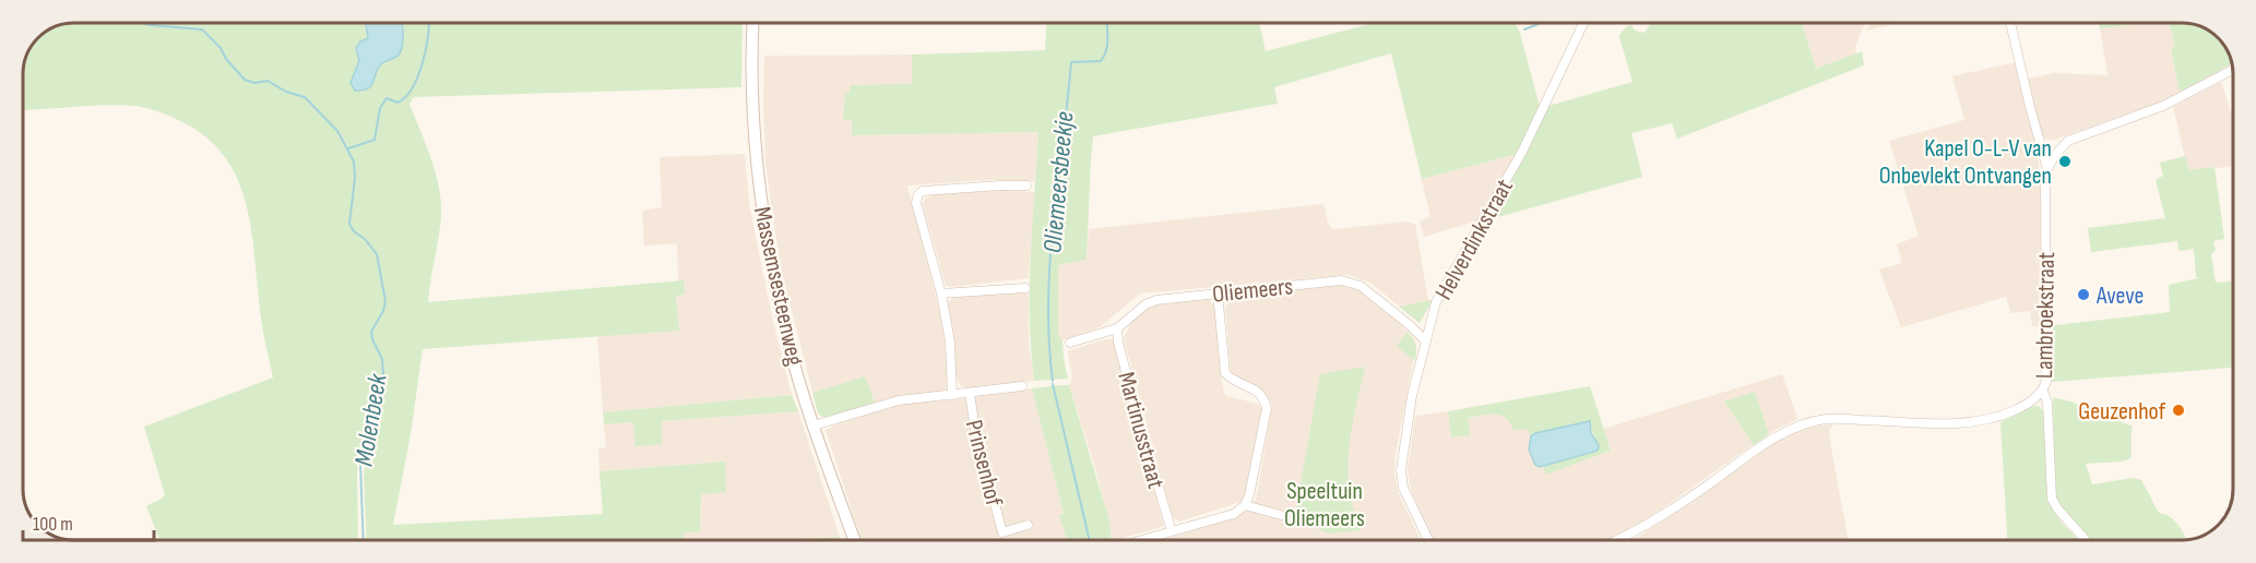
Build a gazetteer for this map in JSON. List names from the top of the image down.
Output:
{
  "streets": {
    "main road": ["Massemsesteenweg"],
    "street": [
      "Helverdinkstraat",
      "Oliemeers",
      "Lambroekstraat",
      "Martinusstraat",
      "Prinsenhof"
    ]
  },
  "crossings": [
    ["Helverdinkstraat", "Oliemeers"],
    ["Massemsesteenweg", "Prinsenhof"],
    ["Oliemeers", "Martinusstraat"]
  ],
  "water": ["Oliemeersbeekje", "Molenbeek"],
  "parks": ["Speeltuin Oliemeers"],
  "places": ["Kapel O-L-V van Onbevlekt Ontvangen", "Aveve", "Geuzenhof"],
  "scale_bar": "100 m"
}
